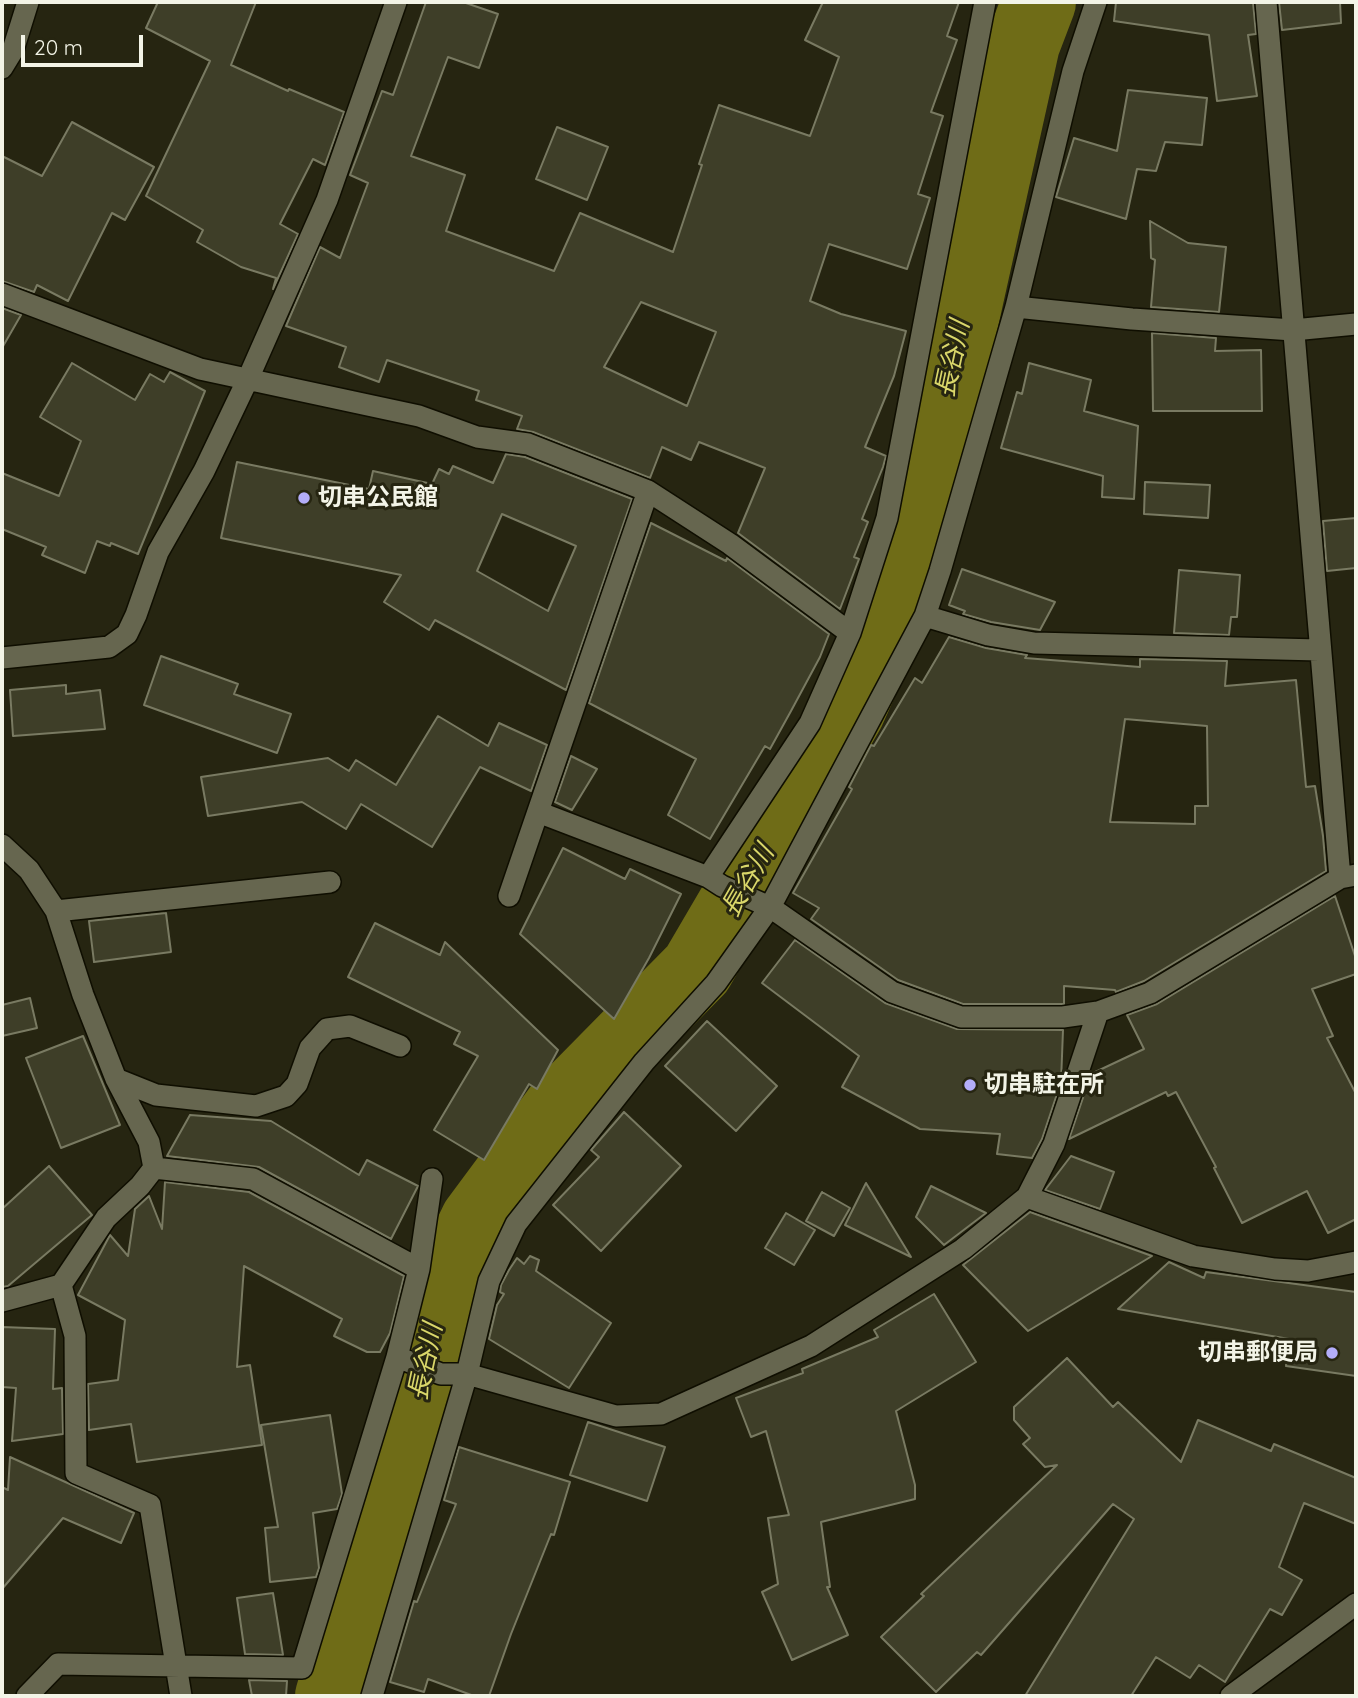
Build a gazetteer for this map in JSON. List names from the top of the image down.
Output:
{
  "water": ["長谷川"],
  "places": ["切串公民館", "切串駐在所", "切串郵便局"],
  "scale_bar": "20 m"
}
